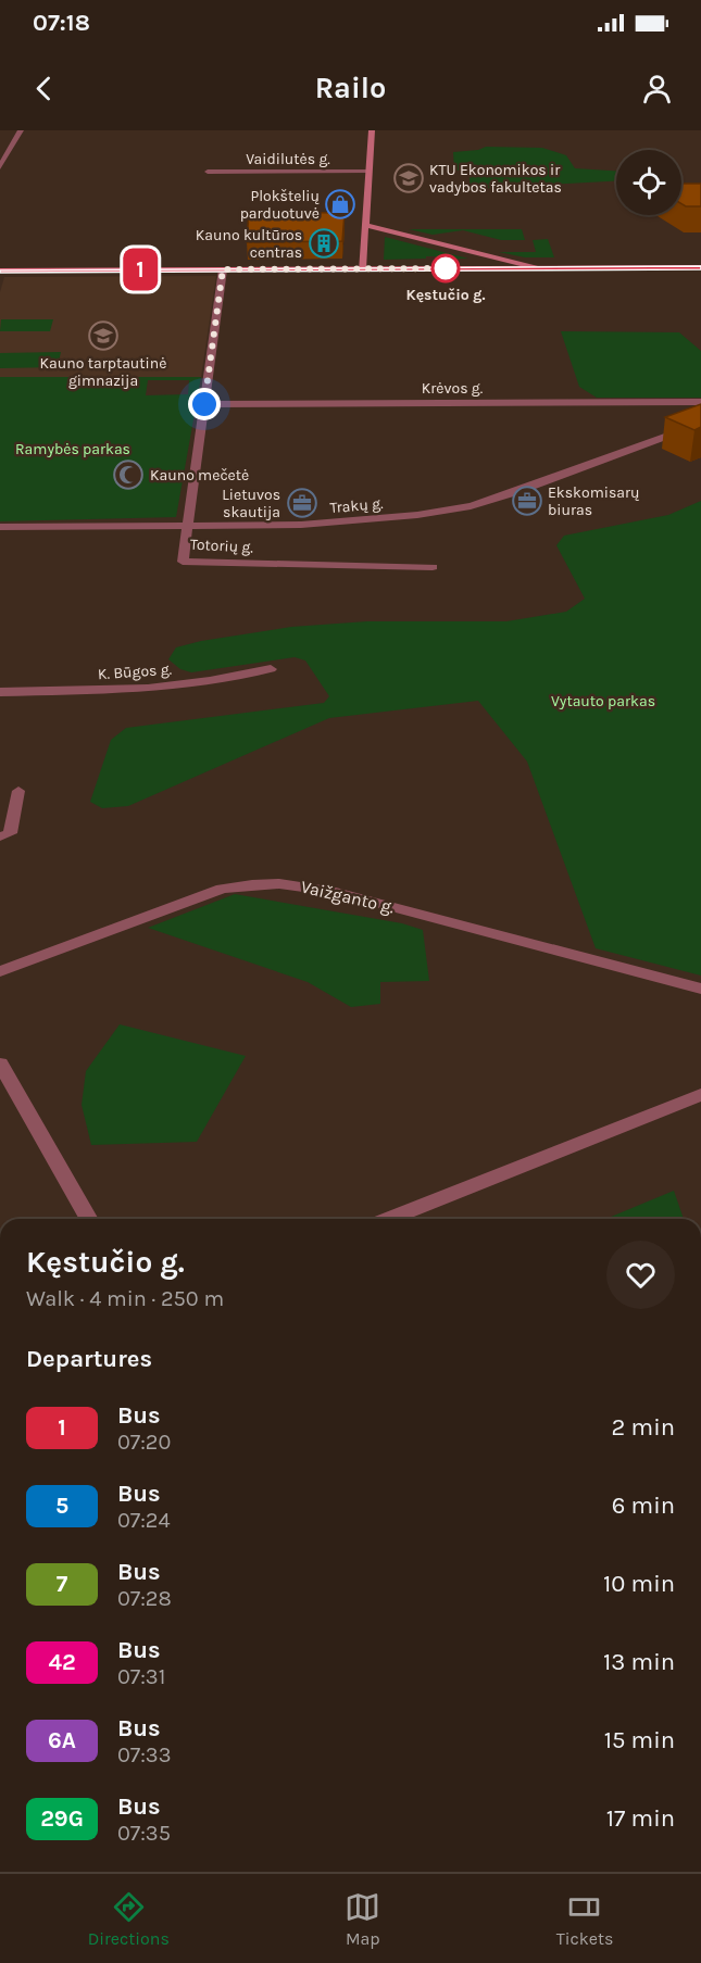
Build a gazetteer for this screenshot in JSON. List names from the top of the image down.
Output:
{
  "streets": {
    "street": [
      "Vaidilutės g.",
      "Krėvos g.",
      "Trakų g.",
      "Totorių g.",
      "K. Būgos g.",
      "Vaižganto g."
    ]
  },
  "crossings": [
    ["Krėvos g.", "Totorių g."],
    ["Trakų g.", "Totorių g."]
  ],
  "parks": ["Ramybės parkas", "Vytauto parkas"],
  "places": {
    "school or university": ["KTU Ekonomikos ir vadybos fakultetas", "Kauno tarptautinė gimnazija"],
    "shop": ["Plokštelių parduotuvė"],
    "building": ["Kauno kultūros centras"],
    "other": ["Kęstučio g."],
    "mosque": ["Kauno mečetė"],
    "office": ["Ekskomisarų biuras", "Lietuvos skautija"]
  },
  "lines": ["bus line 1"],
  "page": {
    "status": "07:18",
    "header": "Railo",
    "on_map": "1",
    "heading": [
      ["Kęstučio g.", "Walk · 4 min · 250 m"],
      "Departures"
    ],
    "list": [
      {
        "mark": "1",
        "name": "Bus",
        "note": "07:20",
        "value": "2 min"
      },
      {
        "mark": "5",
        "name": "Bus",
        "note": "07:24",
        "value": "6 min"
      },
      {
        "mark": "7",
        "name": "Bus",
        "note": "07:28",
        "value": "10 min"
      },
      {
        "mark": "42",
        "name": "Bus",
        "note": "07:31",
        "value": "13 min"
      },
      {
        "mark": "6A",
        "name": "Bus",
        "note": "07:33",
        "value": "15 min"
      },
      {
        "mark": "29G",
        "name": "Bus",
        "note": "07:35",
        "value": "17 min"
      }
    ],
    "tabs": ["Directions", "Map", "Tickets"]
  }
}
